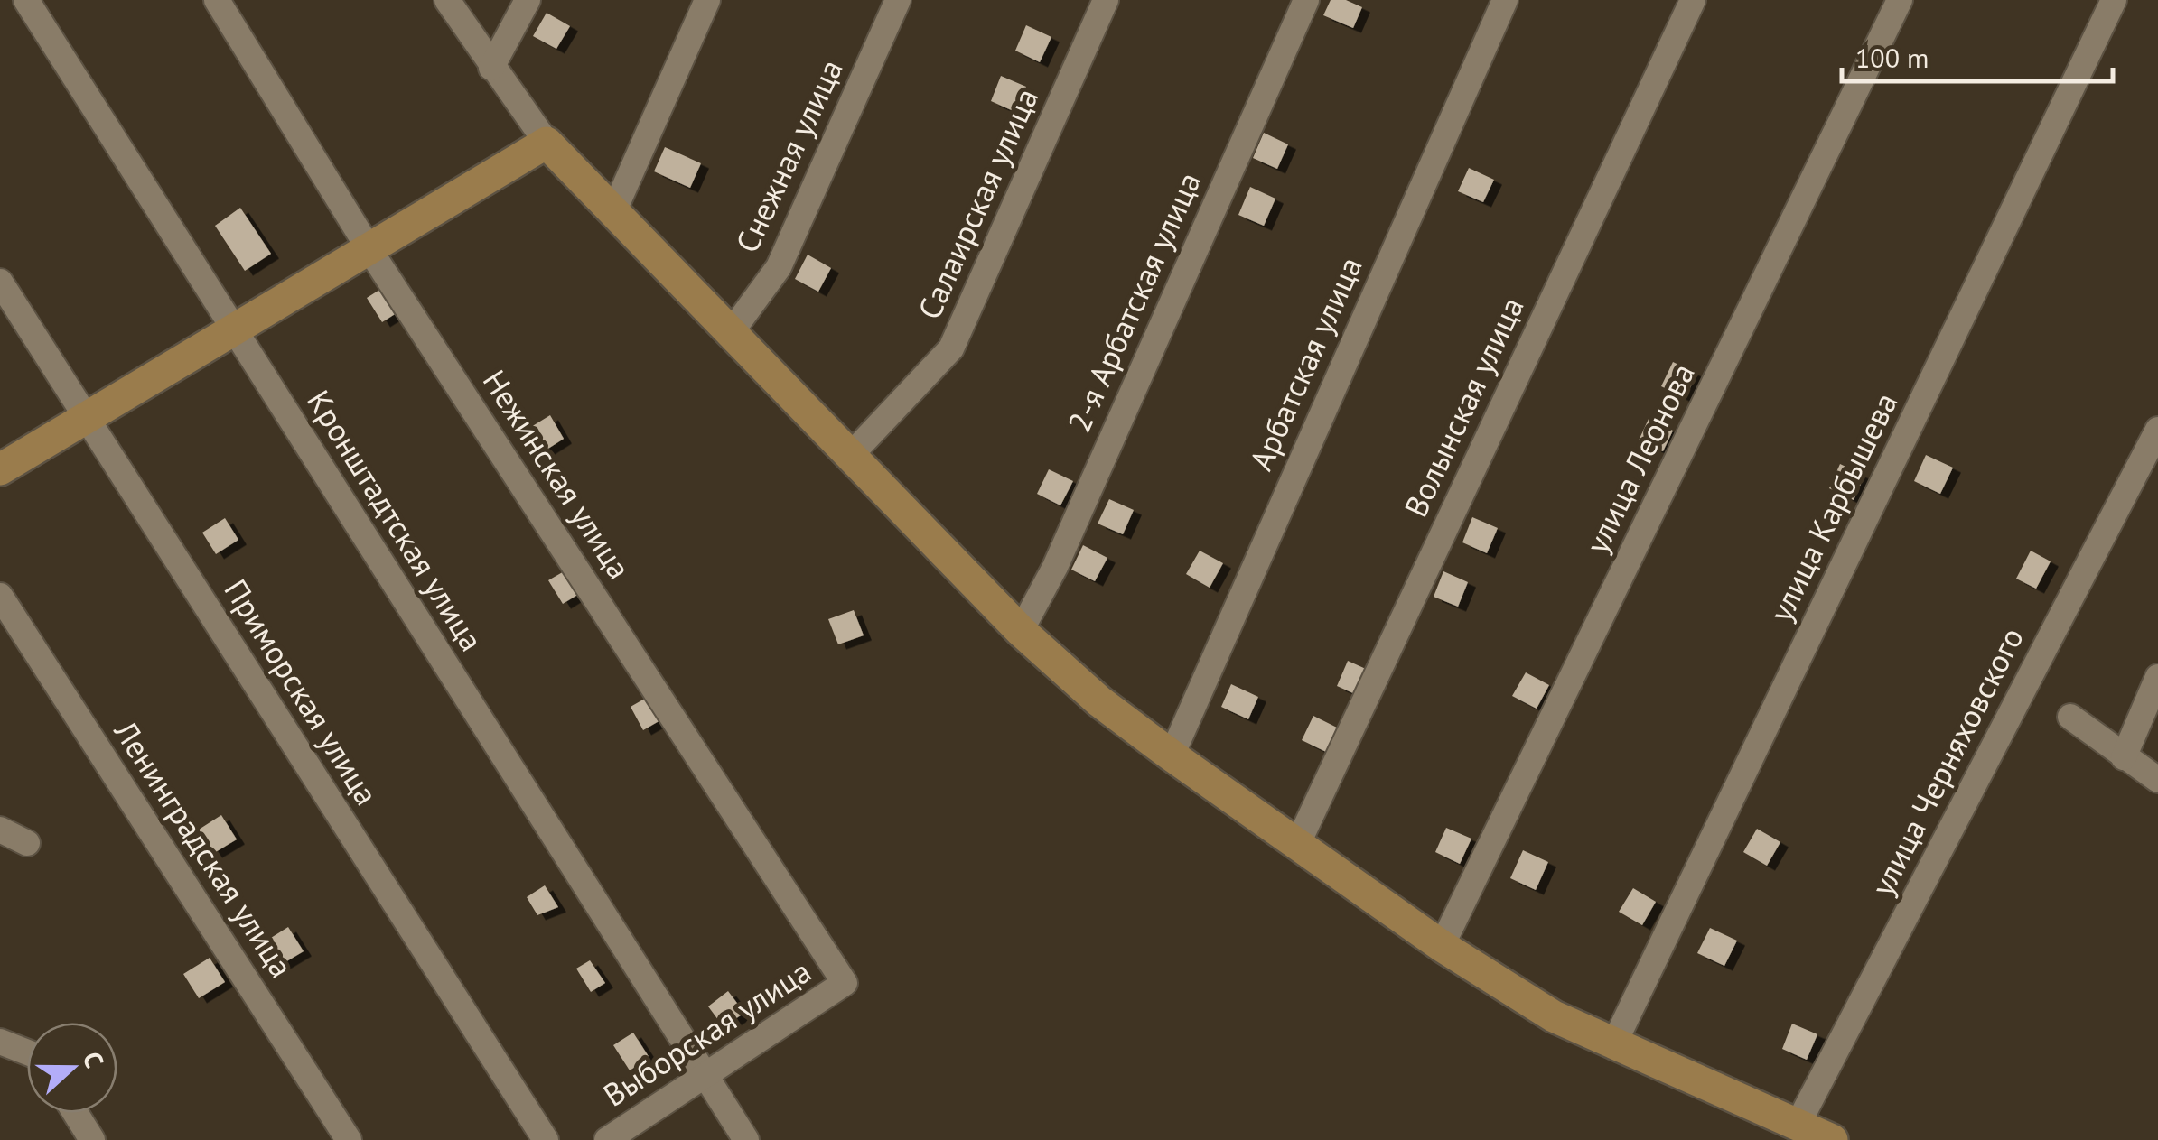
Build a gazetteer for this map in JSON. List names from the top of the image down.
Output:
{
  "streets": {
    "street": [
      "Снежная улица",
      "Салаирская улица",
      "2-я Арбатская улица",
      "Арбатская улица",
      "Волынская улица",
      "улица Леонова",
      "Нежинская улица",
      "улица Карбышева",
      "Кронштадтская улица",
      "Приморская улица",
      "улица Черняховского",
      "Ленинградская улица",
      "Выборская улица"
    ]
  },
  "crossings": [
    ["Нежинская улица", "Выборская улица"],
    ["Кронштадтская улица", "Выборская улица"]
  ],
  "scale_bar": "100 m",
  "north": "right"
}
